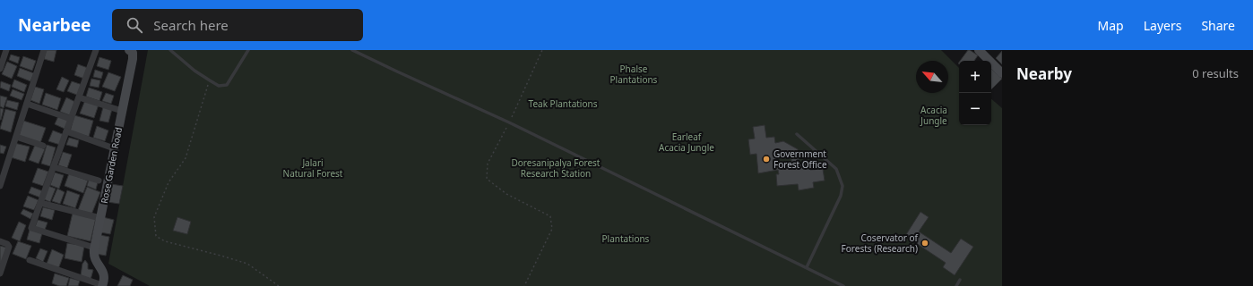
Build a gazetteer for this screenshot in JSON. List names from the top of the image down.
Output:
{
  "streets": {
    "street": ["Rose Garden Road"]
  },
  "parks": [
    "Phalse Plantations",
    "Teak Plantations",
    "Acacia Jungle",
    "Earleaf Acacia Jungle",
    "Jalari Natural Forest",
    "Doresanipalya Forest Research Station",
    "Plantations"
  ],
  "places": ["Government Forest Office", "Coservator of Forests (Research)"],
  "north": "top left",
  "page": {
    "header": "Nearbee",
    "search": "Search here",
    "nav": ["Map", "Layers", "Share"],
    "heading": ["Nearby", "0 results"],
    "map_buttons": ["+", "−"]
  }
}
